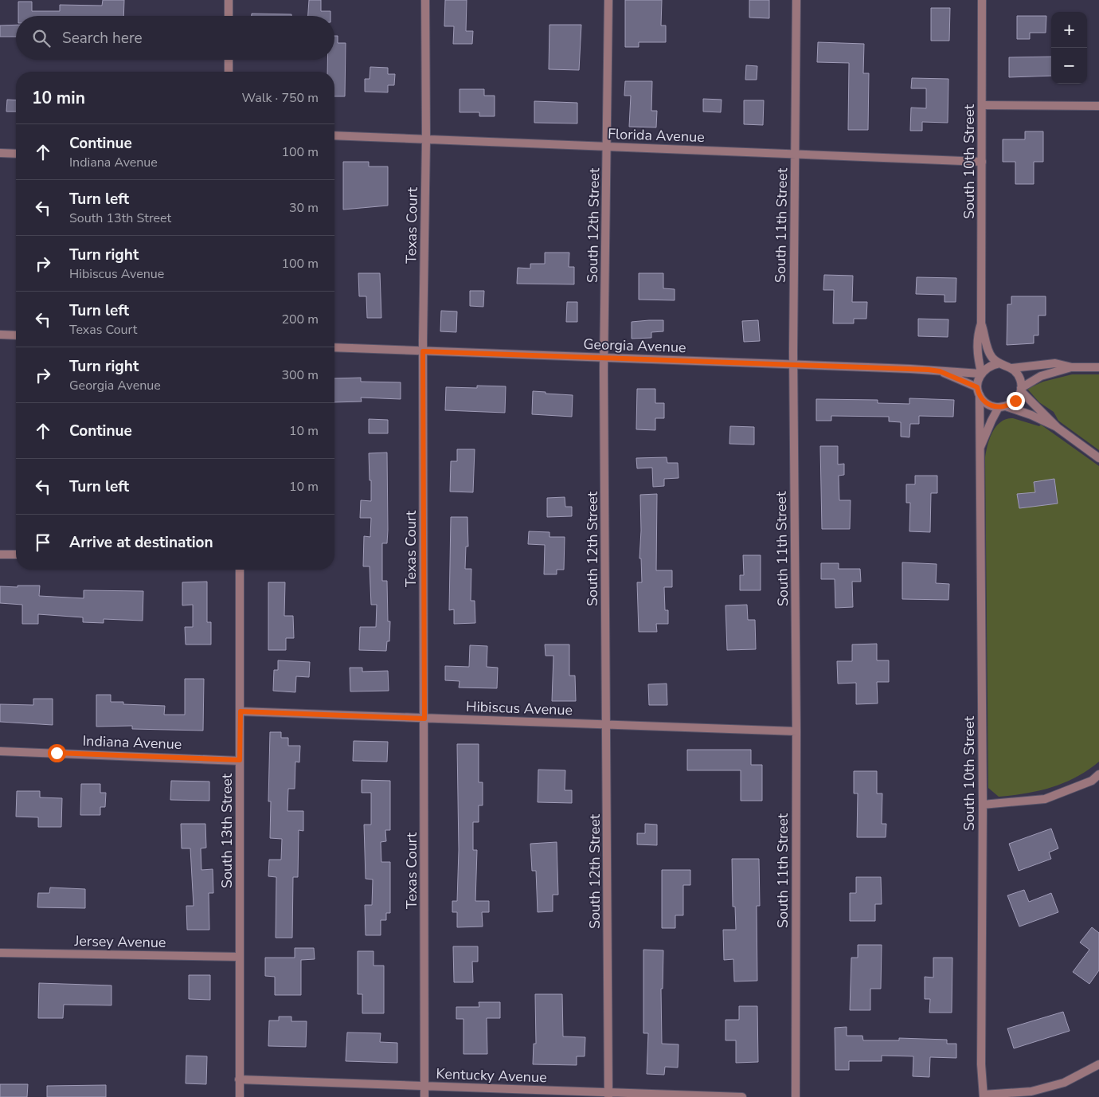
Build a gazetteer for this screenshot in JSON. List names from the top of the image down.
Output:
{
  "streets": {
    "street": [
      "Florida Avenue",
      "South 10th Street",
      "Texas Court",
      "South 12th Street",
      "South 11th Street",
      "Georgia Avenue",
      "Hibiscus Avenue",
      "Indiana Avenue",
      "South 13th Street",
      "Jersey Avenue",
      "Kentucky Avenue"
    ]
  },
  "crossings": [
    ["Florida Avenue", "South 10th Street"],
    ["Florida Avenue", "Texas Court"],
    ["Florida Avenue", "South 12th Street"],
    ["Florida Avenue", "South 11th Street"],
    ["South 10th Street", "Georgia Avenue"],
    ["Texas Court", "Georgia Avenue"],
    ["Texas Court", "Hibiscus Avenue"],
    ["Texas Court", "Kentucky Avenue"],
    ["South 12th Street", "Georgia Avenue"],
    ["South 12th Street", "Hibiscus Avenue"],
    ["South 12th Street", "Kentucky Avenue"],
    ["South 11th Street", "Georgia Avenue"],
    ["South 11th Street", "Hibiscus Avenue"],
    ["Hibiscus Avenue", "South 13th Street"],
    ["Indiana Avenue", "South 13th Street"],
    ["South 13th Street", "Jersey Avenue"],
    ["South 13th Street", "Kentucky Avenue"]
  ],
  "page": {
    "map_buttons": ["+", "−"],
    "search": "Search here",
    "heading": ["10 min", "Walk · 750 m"],
    "list": [
      ["Continue", "Indiana Avenue", "100 m"],
      ["Turn left", "South 13th Street", "30 m"],
      ["Turn right", "Hibiscus Avenue", "100 m"],
      ["Turn left", "Texas Court", "200 m"],
      ["Turn right", "Georgia Avenue", "300 m"],
      ["Continue", "10 m"],
      ["Turn left", "10 m"],
      "Arrive at destination"
    ]
  }
}
